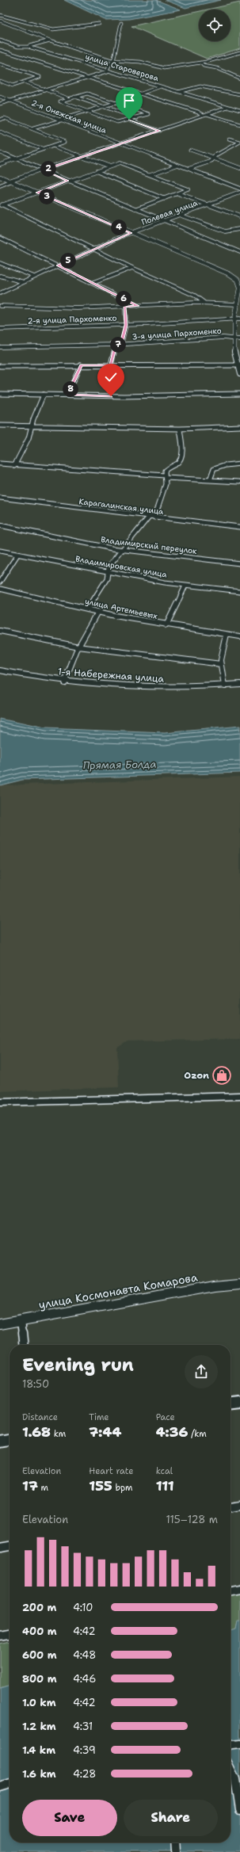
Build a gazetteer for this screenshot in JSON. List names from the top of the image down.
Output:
{
  "streets": {
    "main road": ["улица Космонавта Комарова"],
    "street": [
      "улица Староверова",
      "2-я Онежская улица",
      "Полевая улица",
      "2-я улица Пархоменко",
      "3-я улица Пархоменко",
      "Карагалинская улица",
      "Владимирский переулок",
      "Владимировская улица",
      "улица Артемьевых",
      "1-я Набережная улица"
    ]
  },
  "water": ["Прямая Болда"],
  "places": {
    "shop": ["Ozon"]
  },
  "page": {
    "pins": [
      "2",
      "3",
      "4",
      "5",
      "6",
      "7",
      "8"
    ],
    "heading": ["Evening run", "18:50"],
    "stats": [
      ["Distance", "1.68 km"],
      ["Time", "7:44"],
      ["Pace", "4:36 /km"],
      ["Elevation", "17 m"],
      ["Heart rate", "155 bpm"],
      ["kcal", "111"]
    ],
    "chart": ["Elevation", "115–128 m"],
    "list": [
      {
        "name": "200 m",
        "note": "4:10"
      },
      {
        "name": "400 m",
        "note": "4:42"
      },
      {
        "name": "600 m",
        "note": "4:48"
      },
      {
        "name": "800 m",
        "note": "4:46"
      },
      {
        "name": "1.0 km",
        "note": "4:42"
      },
      {
        "name": "1.2 km",
        "note": "4:31"
      },
      {
        "name": "1.4 km",
        "note": "4:39"
      },
      {
        "name": "1.6 km",
        "note": "4:28"
      }
    ],
    "buttons": ["Save", "Share"]
  }
}
